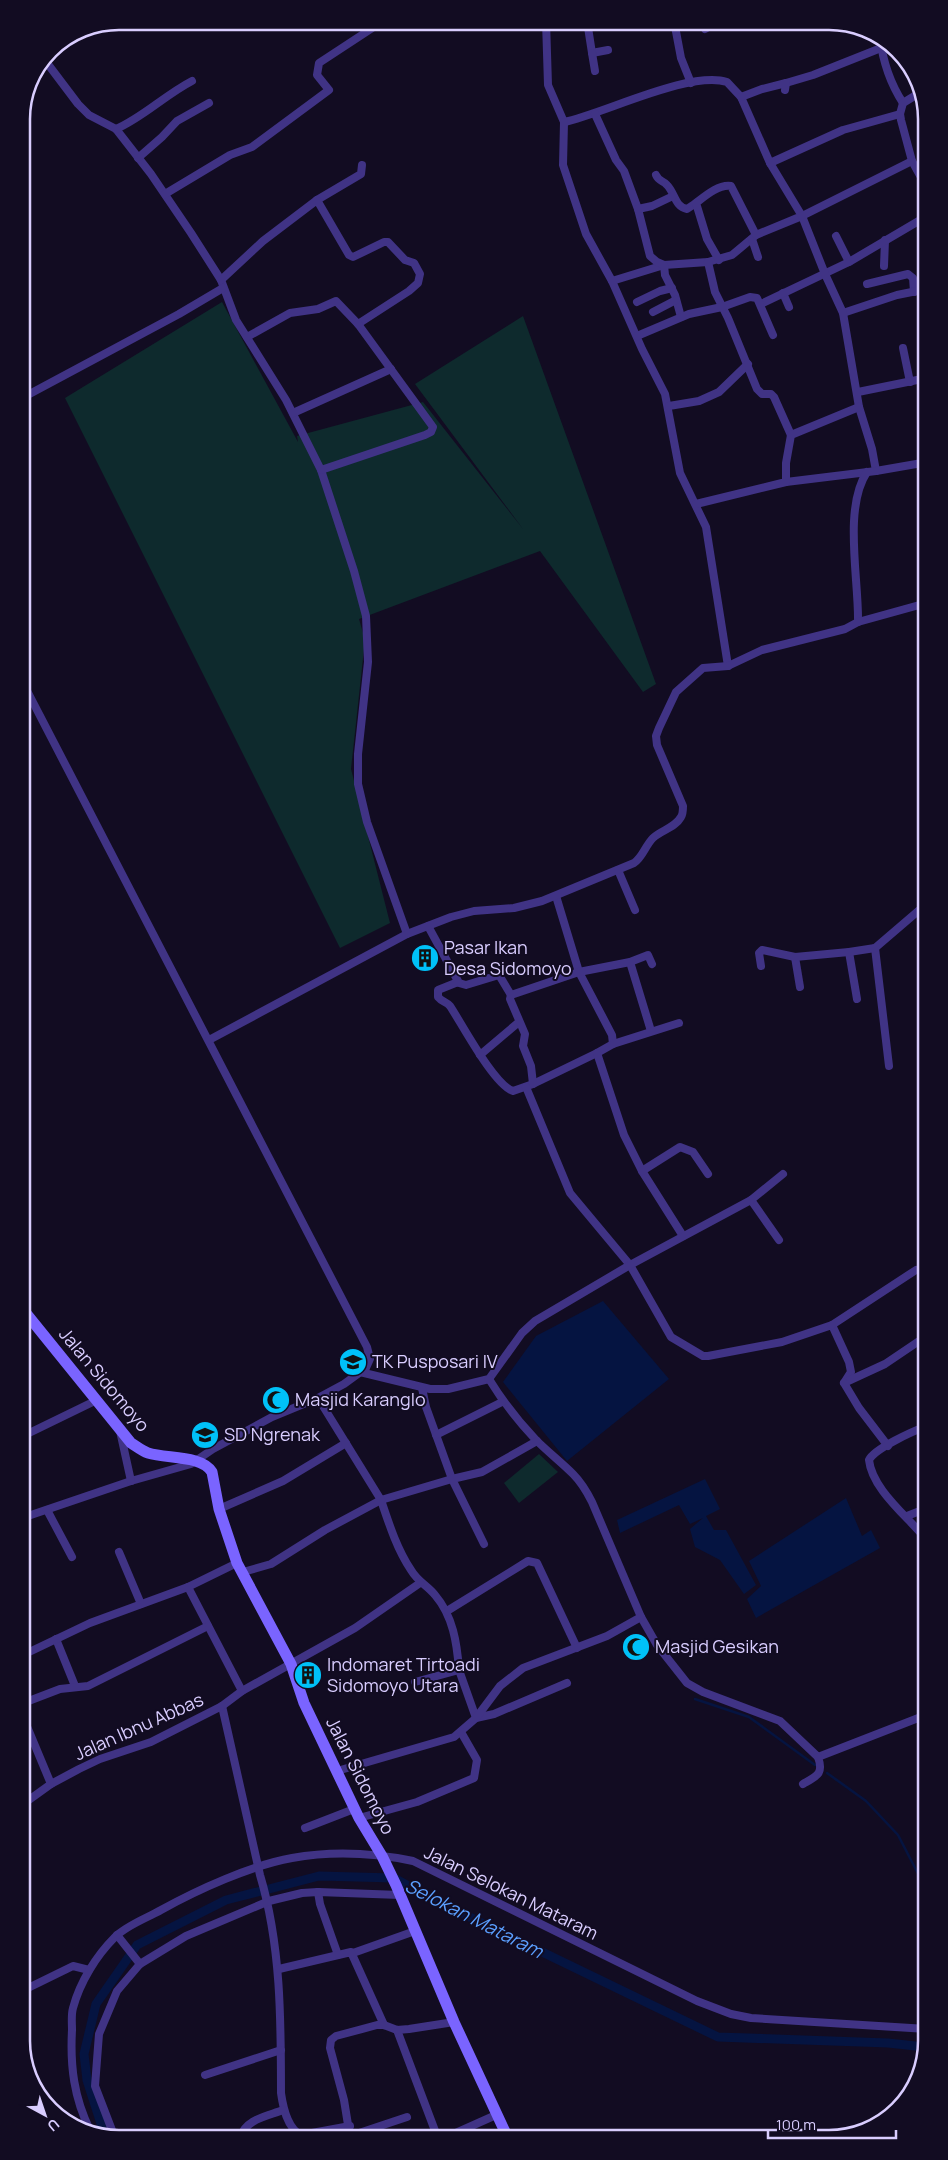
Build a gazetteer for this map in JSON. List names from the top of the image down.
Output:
{
  "streets": {
    "main road": ["Jalan Sidomoyo"],
    "street": ["Jalan Ibnu Abbas", "Jalan Selokan Mataram"]
  },
  "crossings": [
    ["Jalan Sidomoyo", "Jalan Ibnu Abbas"],
    ["Jalan Sidomoyo", "Jalan Selokan Mataram"]
  ],
  "water": ["Selokan Mataram"],
  "places": {
    "building": ["Pasar Ikan Desa Sidomoyo", "Indomaret Tirtoadi Sidomoyo Utara"],
    "school or university": ["TK Pusposari IV", "SD Ngrenak"],
    "mosque": ["Masjid Karanglo", "Masjid Gesikan"]
  },
  "scale_bar": "100 m",
  "north": "bottom right"
}
